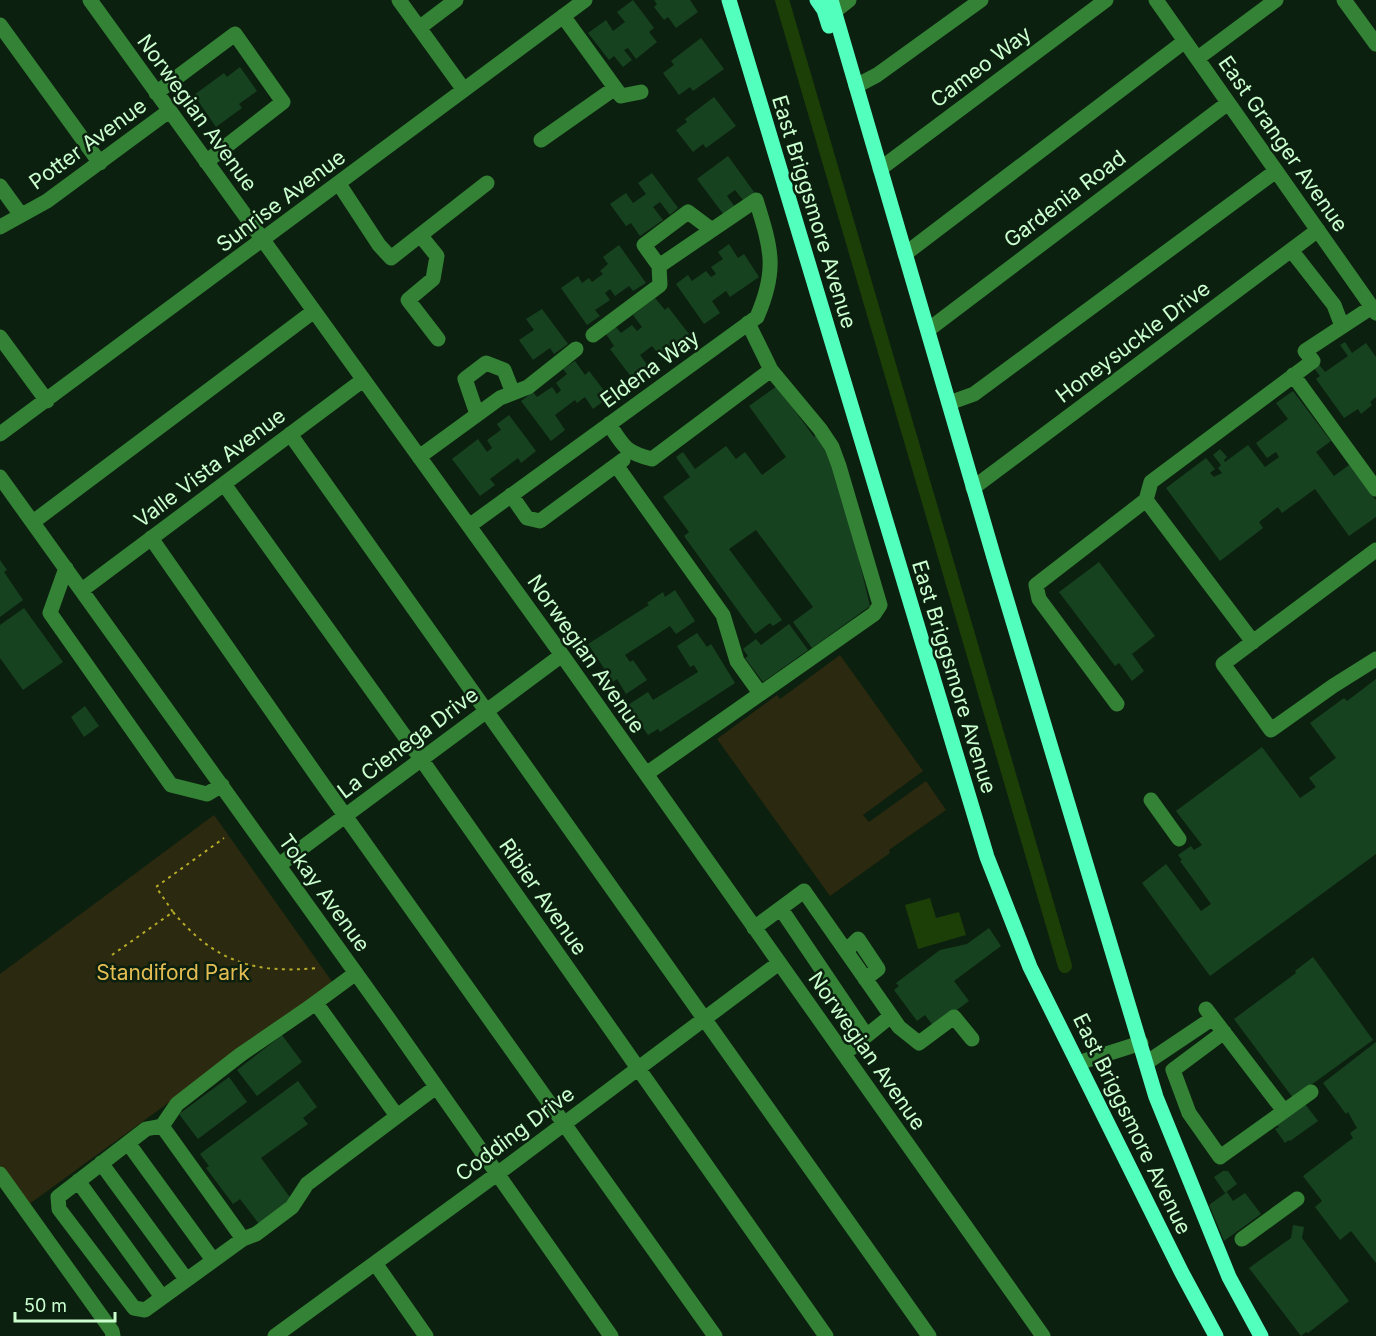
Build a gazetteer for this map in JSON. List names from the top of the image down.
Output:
{
  "streets": {
    "main road": ["East Briggsmore Avenue"],
    "street": [
      "Cameo Way",
      "Norwegian Avenue",
      "Potter Avenue",
      "East Granger Avenue",
      "Gardenia Road",
      "Sunrise Avenue",
      "Honeysuckle Drive",
      "Eldena Way",
      "Valle Vista Avenue",
      "La Cienega Drive",
      "Tokay Avenue",
      "Ribier Avenue",
      "Codding Drive"
    ]
  },
  "crossings": [
    ["Cameo Way", "East Briggsmore Avenue"],
    ["Norwegian Avenue", "Potter Avenue"],
    ["Norwegian Avenue", "Sunrise Avenue"],
    ["Norwegian Avenue", "Eldena Way"],
    ["Norwegian Avenue", "Valle Vista Avenue"],
    ["Norwegian Avenue", "La Cienega Drive"],
    ["Norwegian Avenue", "Codding Drive"],
    ["East Granger Avenue", "Gardenia Road"],
    ["East Granger Avenue", "Honeysuckle Drive"],
    ["Gardenia Road", "East Briggsmore Avenue"],
    ["East Briggsmore Avenue", "Honeysuckle Drive"],
    ["Valle Vista Avenue", "Tokay Avenue"],
    ["Valle Vista Avenue", "Ribier Avenue"],
    ["La Cienega Drive", "Tokay Avenue"],
    ["La Cienega Drive", "Ribier Avenue"],
    ["Tokay Avenue", "Codding Drive"],
    ["Ribier Avenue", "Codding Drive"]
  ],
  "parks": ["Standiford Park"],
  "scale_bar": "50 m"
}
